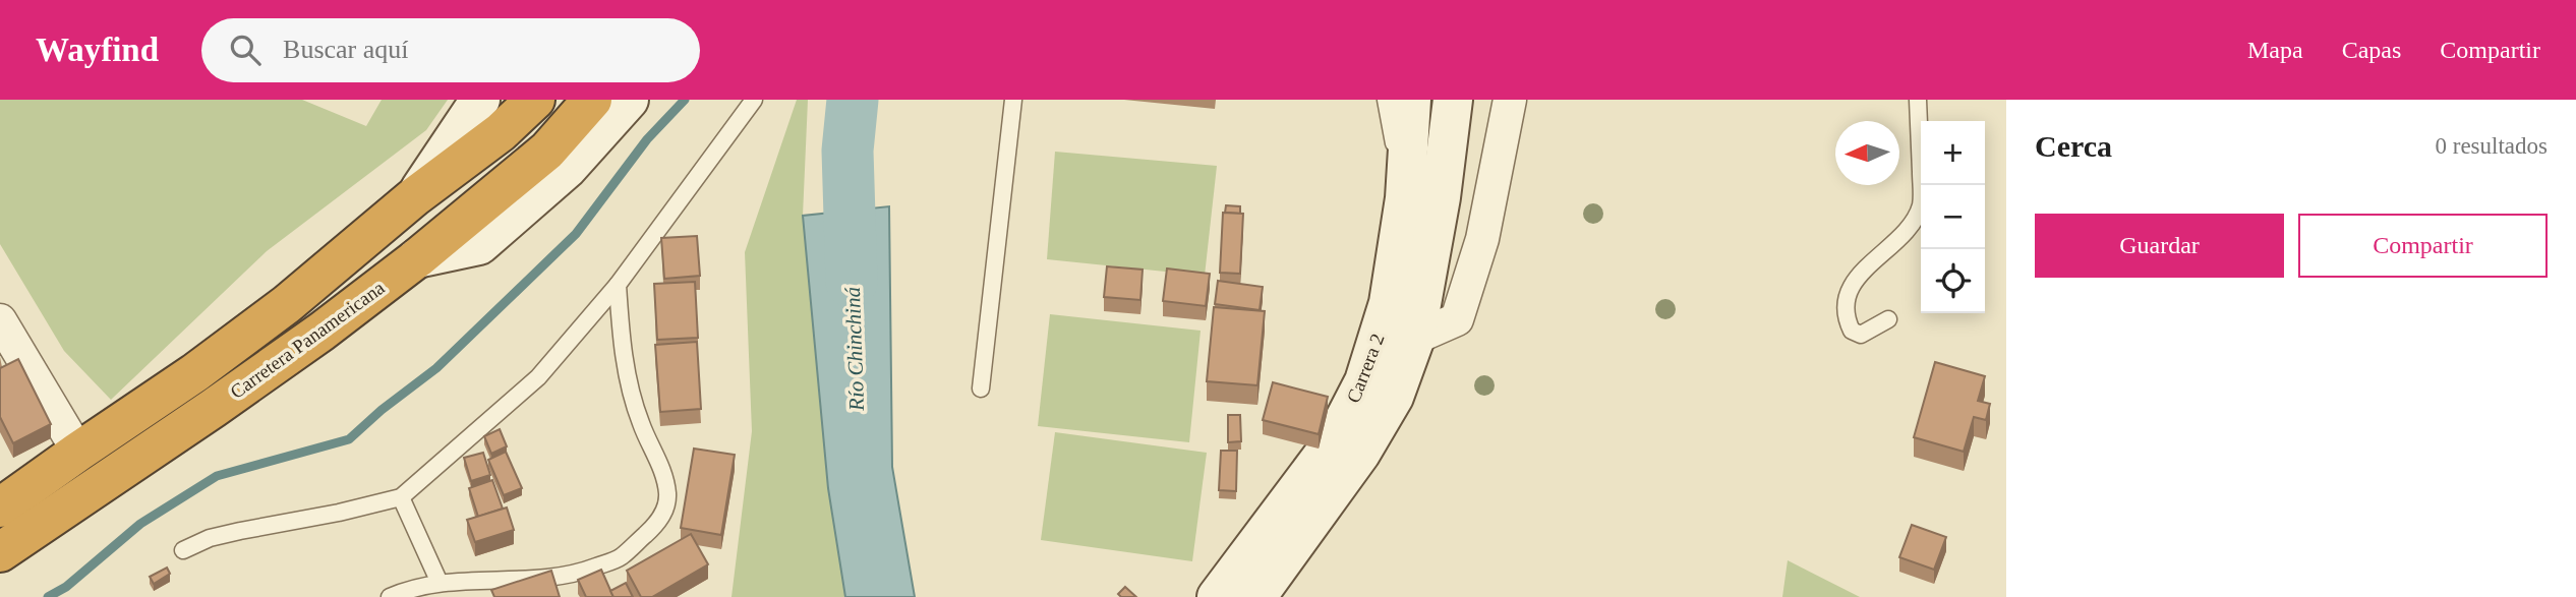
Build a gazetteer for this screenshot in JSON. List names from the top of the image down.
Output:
{
  "streets": {
    "highway": ["Carretera Panamericana"],
    "main road": ["Carrera 2"]
  },
  "water": ["Río Chinchiná"],
  "north": "left",
  "page": {
    "header": "Wayfind",
    "search": "Buscar aquí",
    "nav": ["Mapa", "Capas", "Compartir"],
    "heading": ["Cerca", "0 resultados"],
    "map_buttons": ["+", "−"],
    "buttons": ["Guardar", "Compartir"]
  }
}
